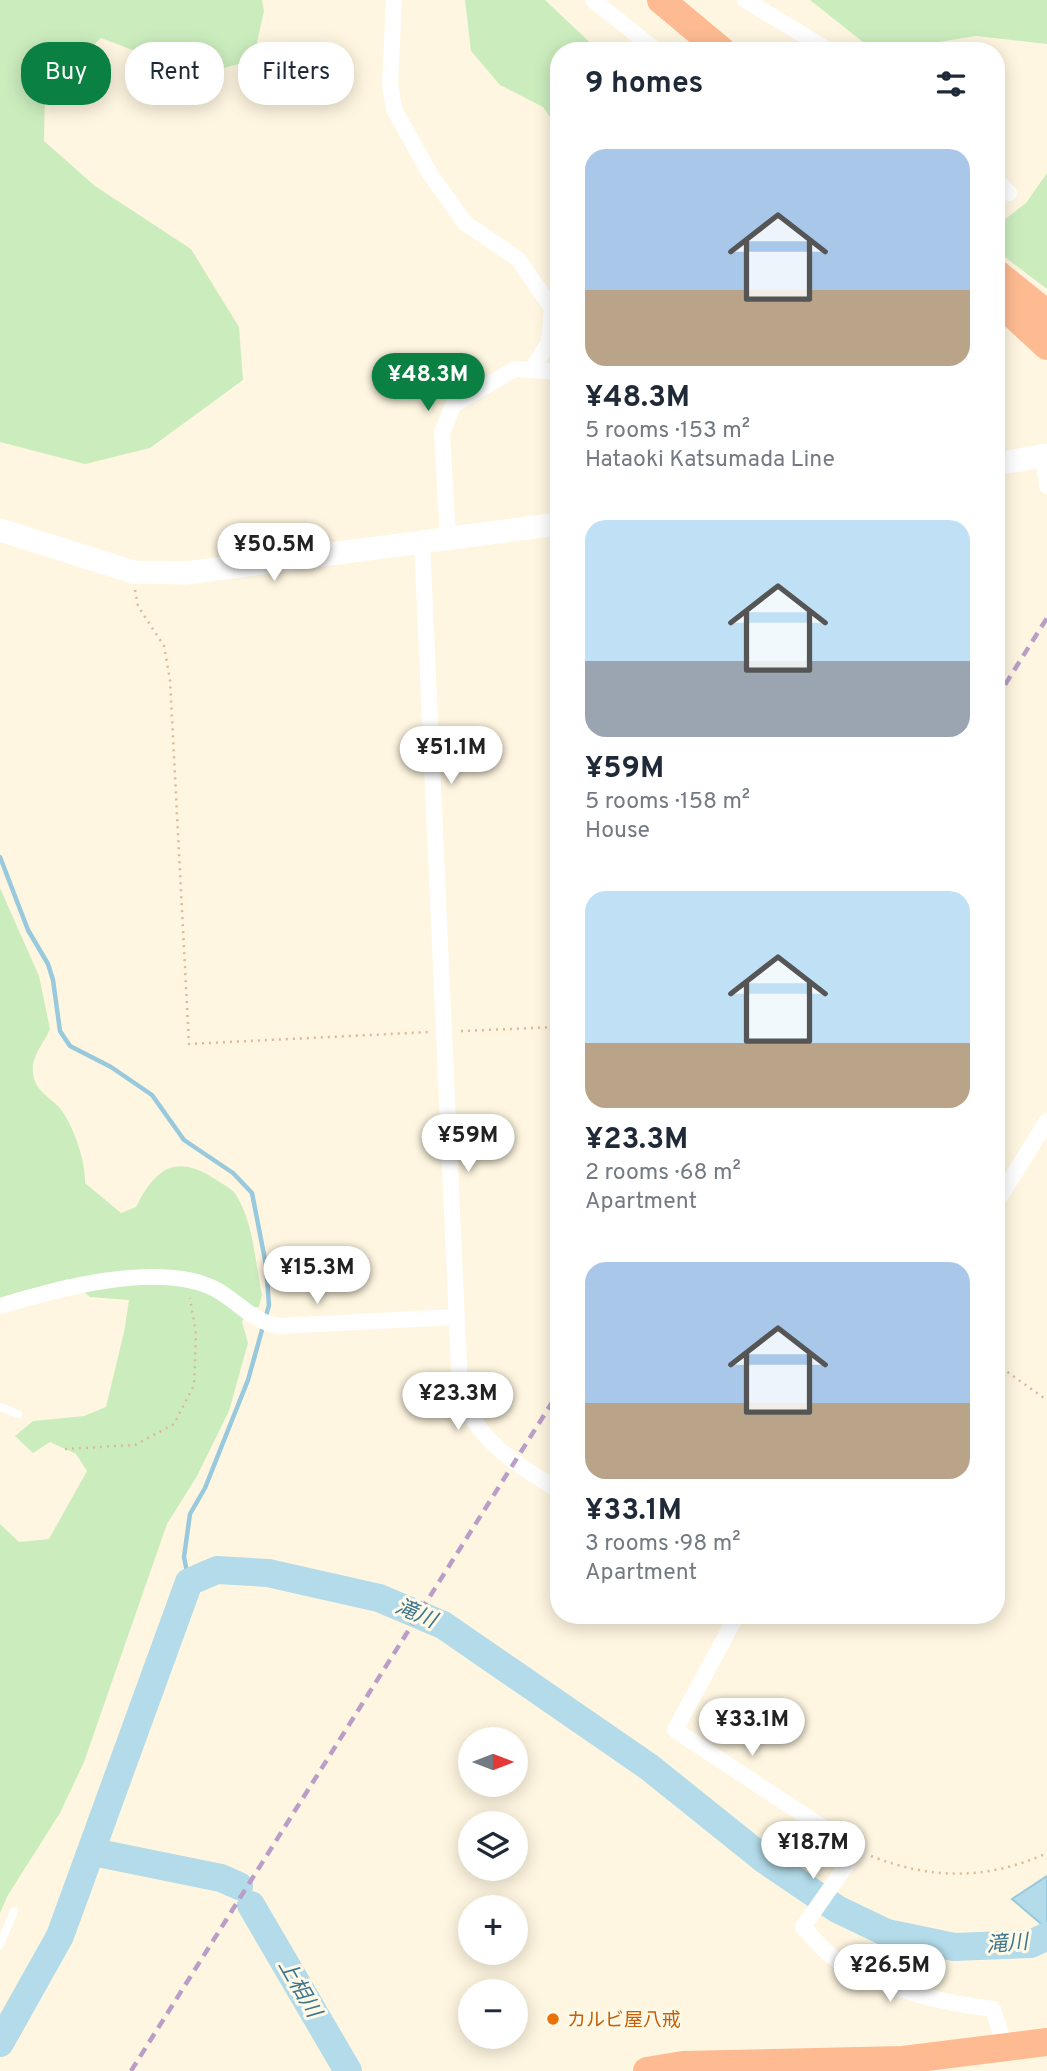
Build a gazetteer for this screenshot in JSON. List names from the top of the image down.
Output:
{
  "water": ["滝川", "上相川"],
  "places": ["カルビ屋八戒"],
  "north": "right",
  "page": {
    "chip": ["Buy", "Rent", "Filters"],
    "heading": "9 homes",
    "list": [
      {
        "name": "¥48.3M",
        "note": "5 rooms · 153 m² · Hataoki Katsumada Line"
      },
      {
        "name": "¥59M",
        "note": "5 rooms · 158 m² · House"
      },
      {
        "name": "¥23.3M",
        "note": "2 rooms · 68 m² · Apartment"
      },
      {
        "name": "¥33.1M",
        "note": "3 rooms · 98 m² · Apartment"
      }
    ],
    "price": [
      "¥48.3M",
      "¥50.5M",
      "¥51.1M",
      "¥59M",
      "¥15.3M",
      "¥23.3M",
      "¥33.1M",
      "¥18.7M",
      "¥26.5M"
    ],
    "map_buttons": ["+", "−"]
  }
}
